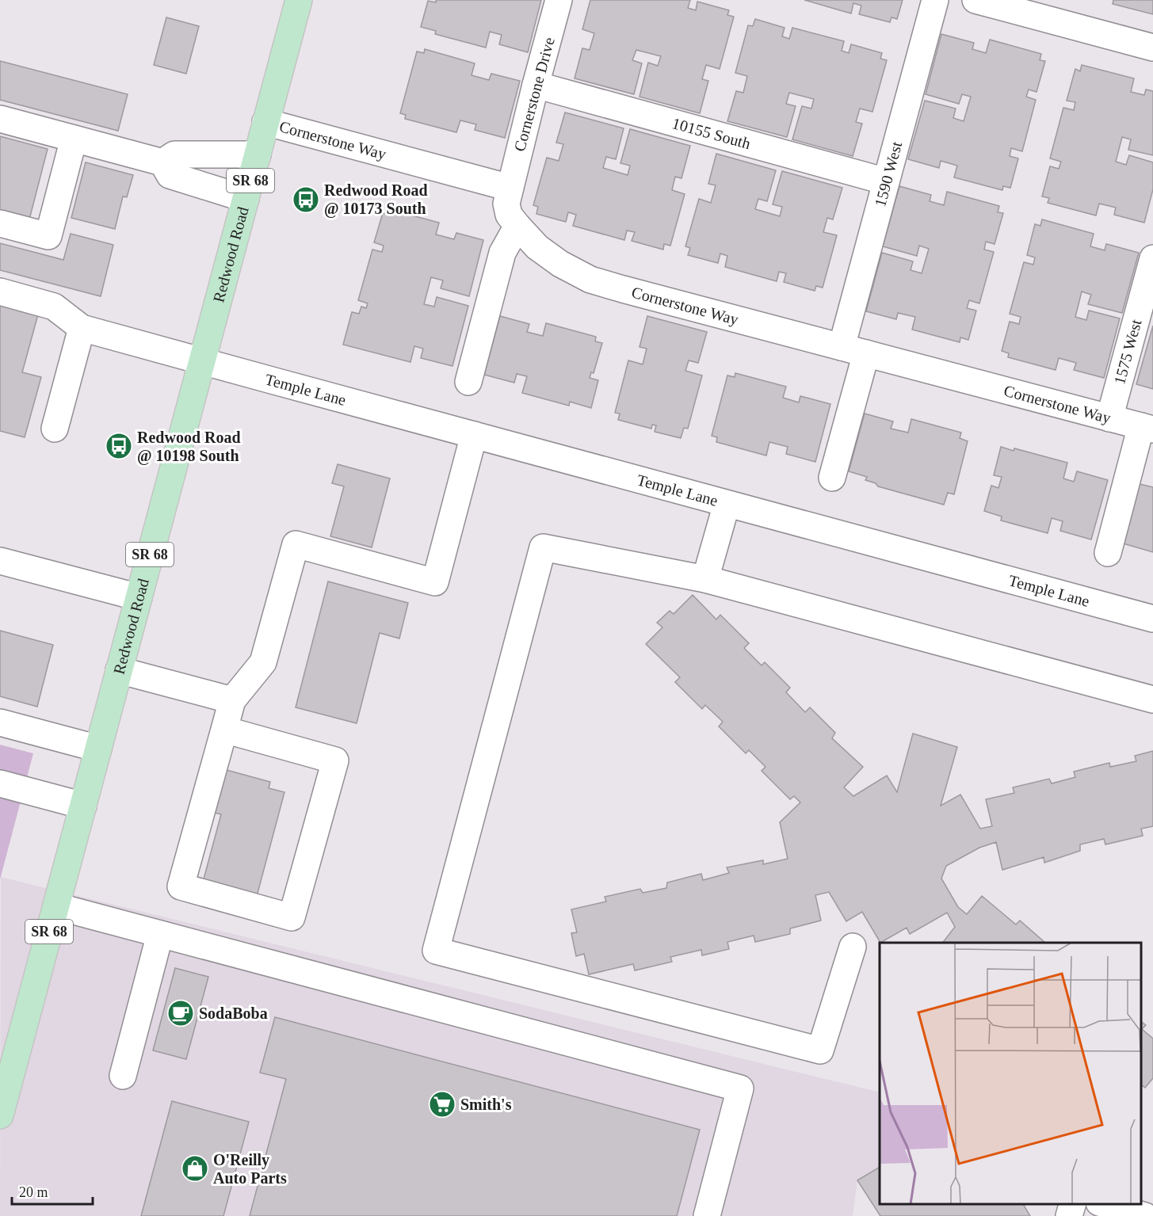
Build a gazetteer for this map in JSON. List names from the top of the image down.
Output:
{
  "streets": {
    "main road": ["SR 68", "Redwood Road"],
    "street": [
      "Cornerstone Drive",
      "10155 South",
      "Cornerstone Way",
      "1590 West",
      "1575 West",
      "Temple Lane"
    ]
  },
  "crossings": [
    ["Cornerstone Drive", "10155 South"],
    ["Cornerstone Drive", "Cornerstone Way"],
    ["10155 South", "1590 West"],
    ["Cornerstone Way", "1590 West"],
    ["Cornerstone Way", "Redwood Road"],
    ["Cornerstone Way", "1575 West"],
    ["Redwood Road", "Temple Lane"]
  ],
  "places": {
    "bus stop": ["Redwood Road @ 10173 South", "Redwood Road @ 10198 South"],
    "cafe": ["SodaBoba"],
    "supermarket": ["Smith's"],
    "shop": ["O'Reilly Auto Parts"]
  },
  "scale_bar": "20 m"
}
